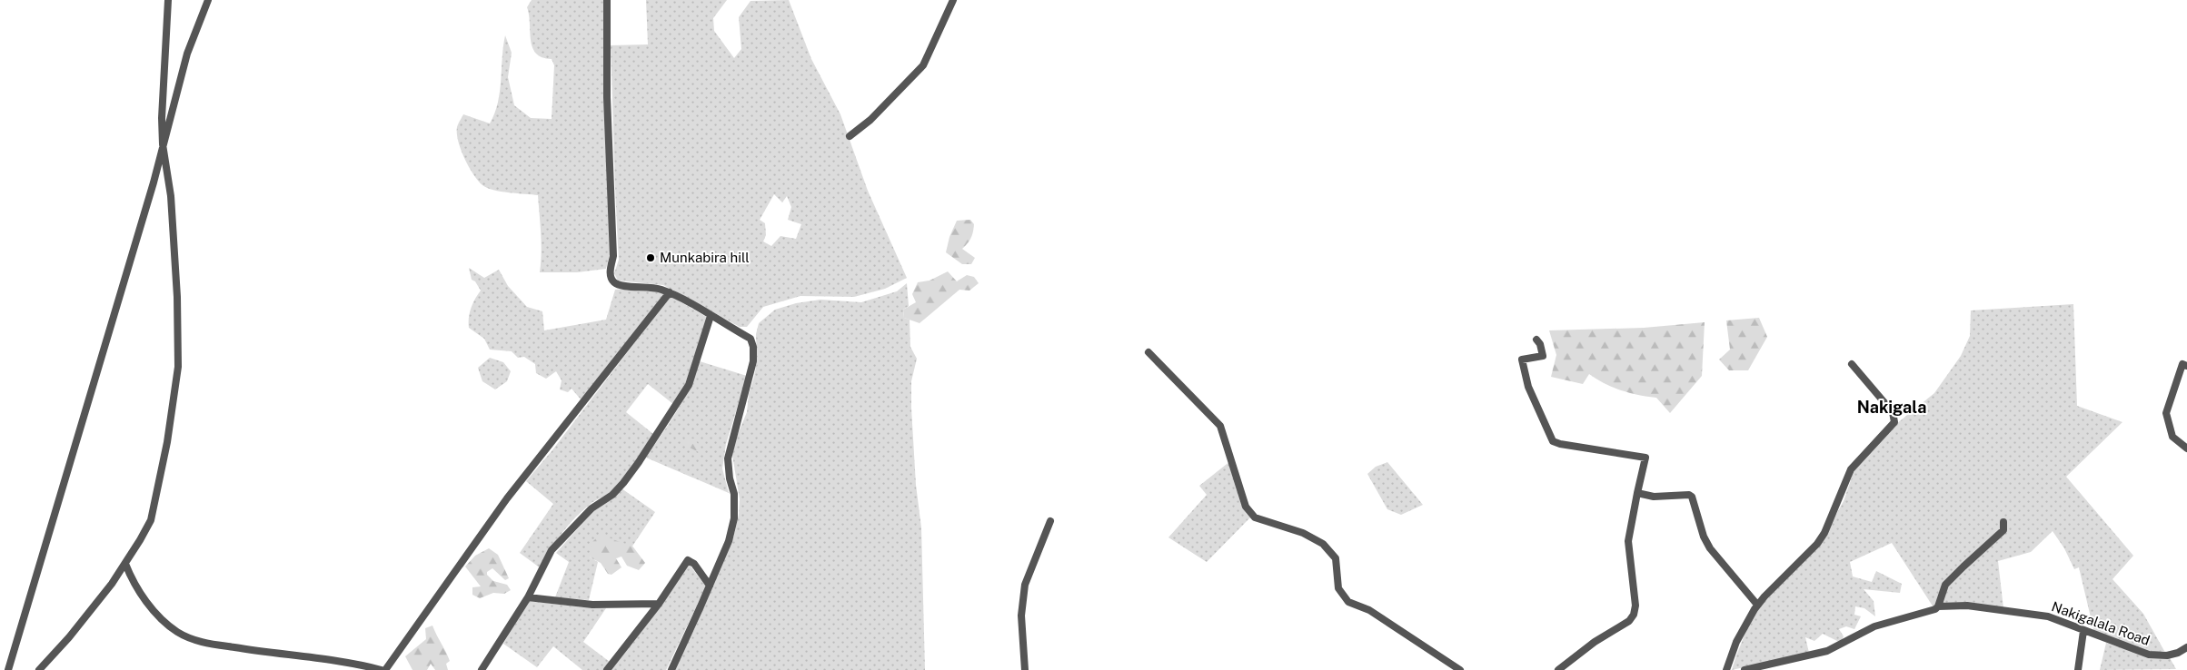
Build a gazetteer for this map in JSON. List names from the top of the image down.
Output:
{
  "streets": {
    "street": ["Nakigalala Road"]
  },
  "districts": ["Nakigala"],
  "places": ["Munkabira hill"]
}
